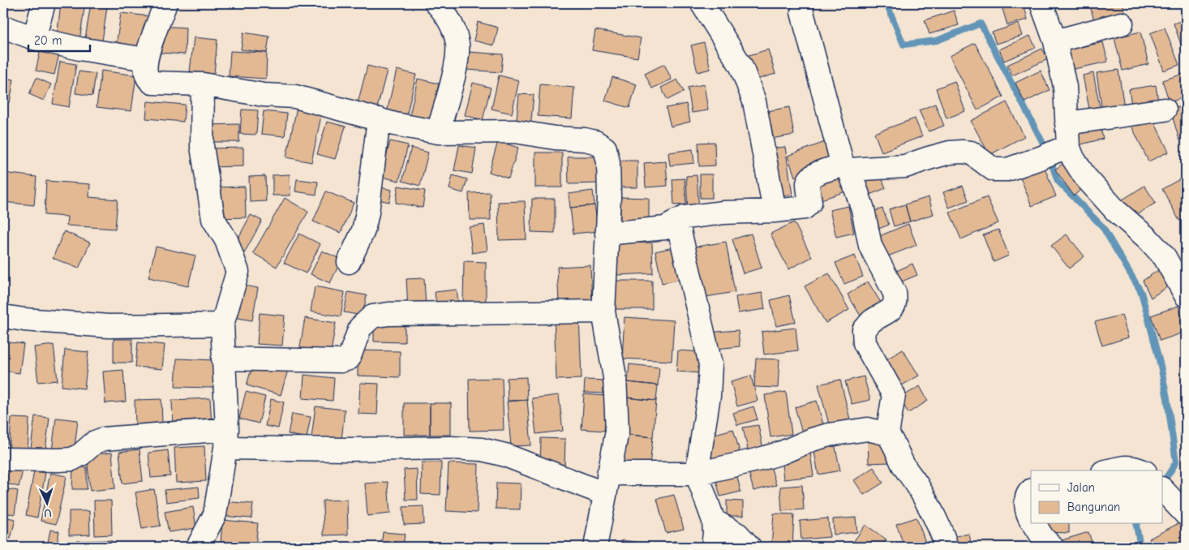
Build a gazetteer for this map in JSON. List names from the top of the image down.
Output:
{
  "legend": ["Jalan", "Bangunan"],
  "scale_bar": "20 m",
  "north": "bottom"
}
